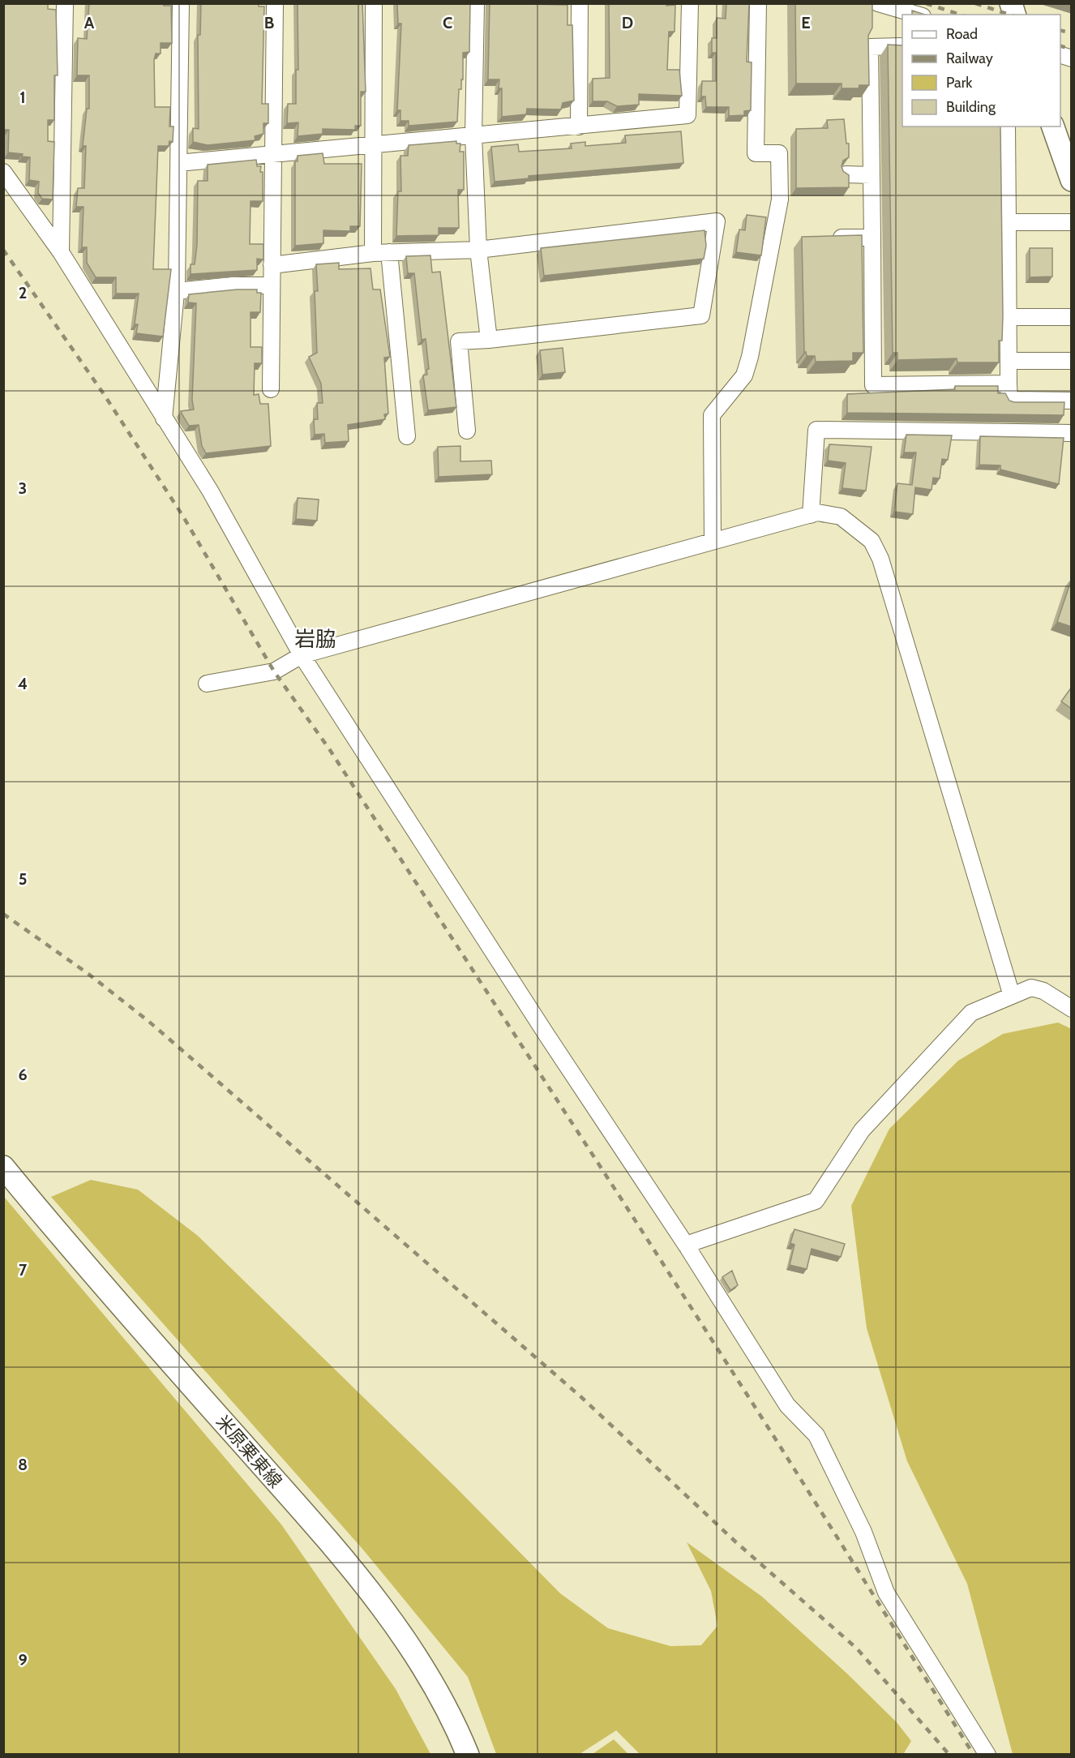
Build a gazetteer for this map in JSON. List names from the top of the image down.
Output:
{
  "streets": {
    "main road": ["米原栗東線"]
  },
  "districts": ["岩脇"],
  "legend": [
    "Road",
    "Railway",
    "Park",
    "Building"
  ],
  "grid": {
    "columns": [
      "A",
      "B",
      "C",
      "D",
      "E"
    ],
    "rows": [
      "1",
      "2",
      "3",
      "4",
      "5",
      "6",
      "7",
      "8",
      "9"
    ]
  }
}
